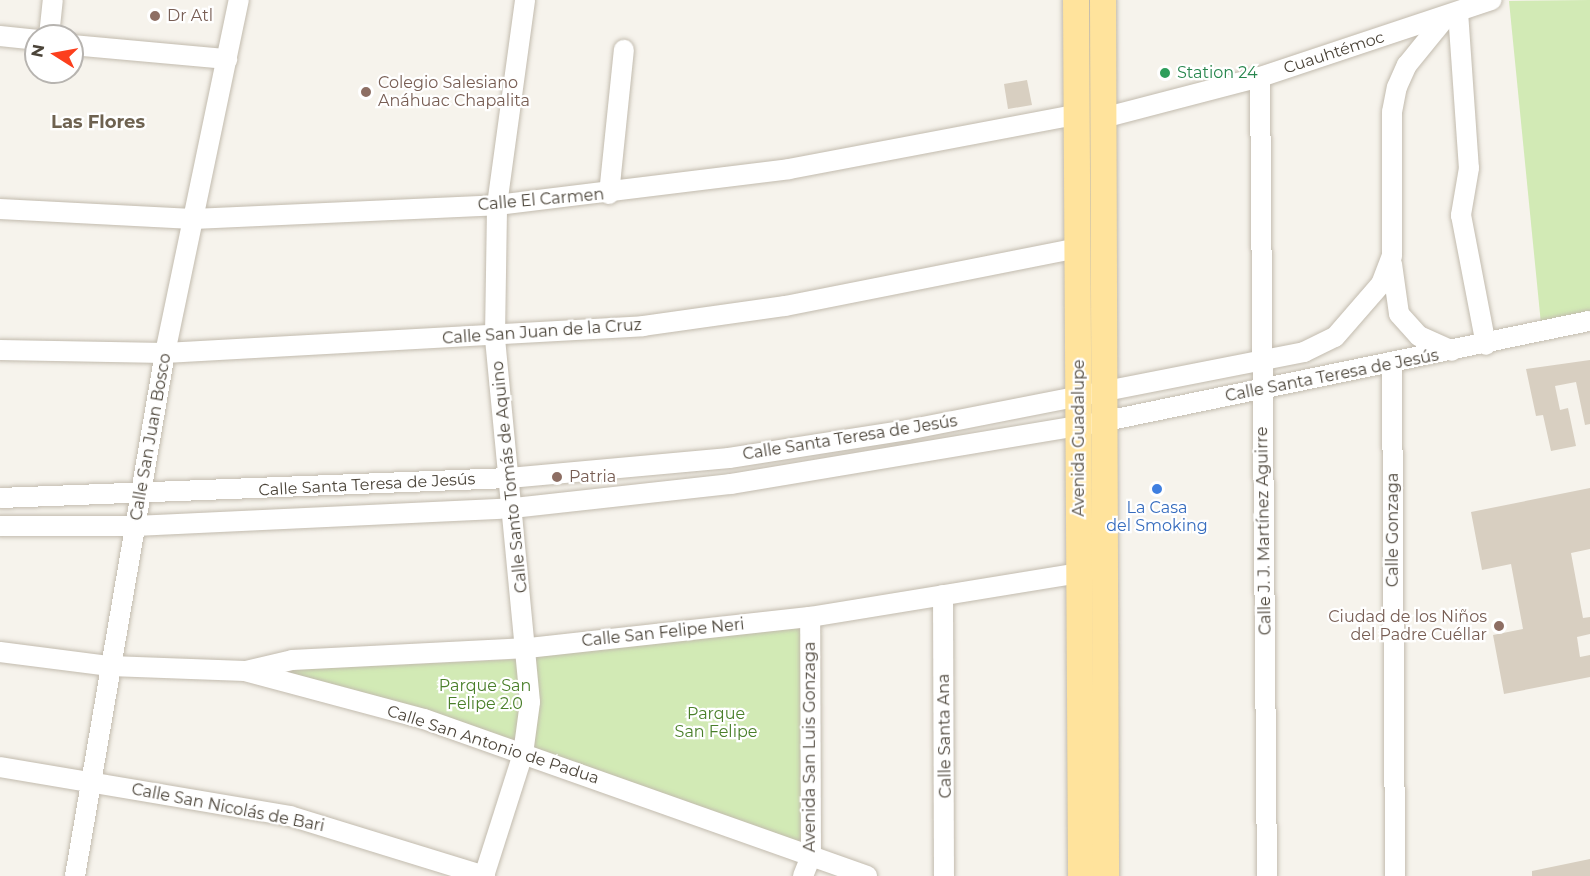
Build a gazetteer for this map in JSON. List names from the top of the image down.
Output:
{
  "streets": {
    "main road": ["Avenida Guadalupe"],
    "street": [
      "Cuauhtémoc",
      "Calle El Carmen",
      "Calle San Juan de la Cruz",
      "Calle Santa Teresa de Jesús",
      "Calle San Juan Bosco",
      "Calle Santo Tomás de Aquino",
      "Calle Gonzaga",
      "Calle J. J. Martínez Aguirre",
      "Calle San Felipe Neri",
      "Calle Santa Ana",
      "Calle San Antonio de Padua",
      "Avenida San Luis Gonzaga",
      "Calle San Nicolás de Bari"
    ]
  },
  "crossings": [
    ["Cuauhtémoc", "Calle Santa Teresa de Jesús"],
    ["Cuauhtémoc", "Avenida Guadalupe"],
    ["Cuauhtémoc", "Calle J. J. Martínez Aguirre"],
    ["Calle El Carmen", "Calle San Juan Bosco"],
    ["Calle El Carmen", "Avenida Guadalupe"],
    ["Calle El Carmen", "Calle Santo Tomás de Aquino"],
    ["Calle San Juan de la Cruz", "Calle San Juan Bosco"],
    ["Calle San Juan de la Cruz", "Avenida Guadalupe"],
    ["Calle San Juan de la Cruz", "Calle Santo Tomás de Aquino"],
    ["Calle Santa Teresa de Jesús", "Calle San Juan Bosco"],
    ["Calle Santa Teresa de Jesús", "Avenida Guadalupe"],
    ["Calle Santa Teresa de Jesús", "Calle Santo Tomás de Aquino"],
    ["Calle Santa Teresa de Jesús", "Calle Gonzaga"],
    ["Calle Santa Teresa de Jesús", "Calle J. J. Martínez Aguirre"],
    ["Calle San Juan Bosco", "Calle San Antonio de Padua"],
    ["Calle San Juan Bosco", "Calle San Nicolás de Bari"],
    ["Avenida Guadalupe", "Calle San Felipe Neri"],
    ["Calle Santo Tomás de Aquino", "Calle San Felipe Neri"],
    ["Calle Santo Tomás de Aquino", "Calle San Antonio de Padua"],
    ["Calle Santo Tomás de Aquino", "Calle San Nicolás de Bari"],
    ["Calle San Felipe Neri", "Calle Santa Ana"],
    ["Calle San Felipe Neri", "Calle San Antonio de Padua"],
    ["Calle San Felipe Neri", "Avenida San Luis Gonzaga"],
    ["Calle San Antonio de Padua", "Avenida San Luis Gonzaga"]
  ],
  "districts": ["Las Flores"],
  "parks": ["Parque San Felipe 2.0", "Parque San Felipe"],
  "places": [
    "Dr Atl",
    "Station 24",
    "Colegio Salesiano Anáhuac Chapalita",
    "Patria",
    "La Casa del Smoking",
    "Ciudad de los Niños del Padre Cuéllar"
  ],
  "north": "left"
}
